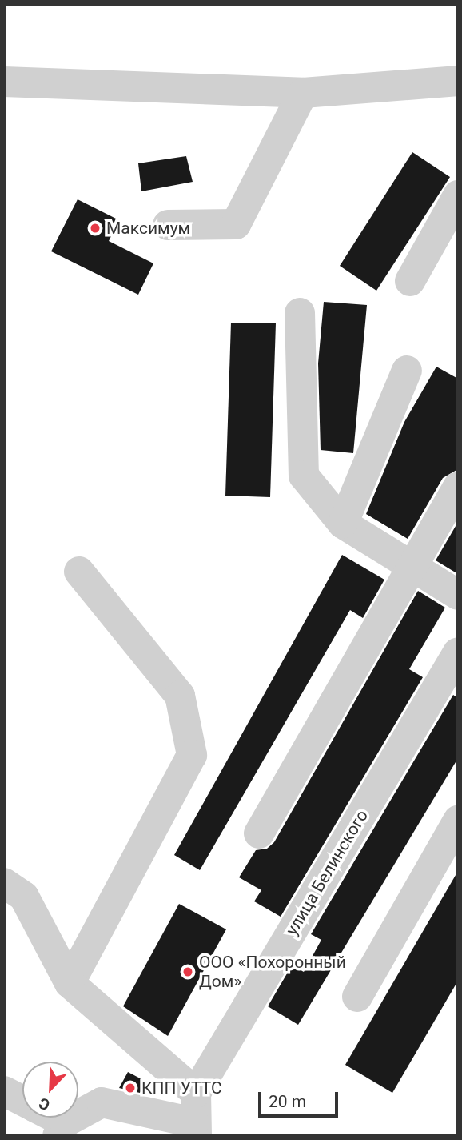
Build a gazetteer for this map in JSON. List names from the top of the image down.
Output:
{
  "streets": {
    "street": ["улица Белинского"]
  },
  "places": ["Максимум", "ООО «Похоронный Дом»", "КПП УТТС"],
  "scale_bar": "20 m",
  "north": "bottom left"
}
